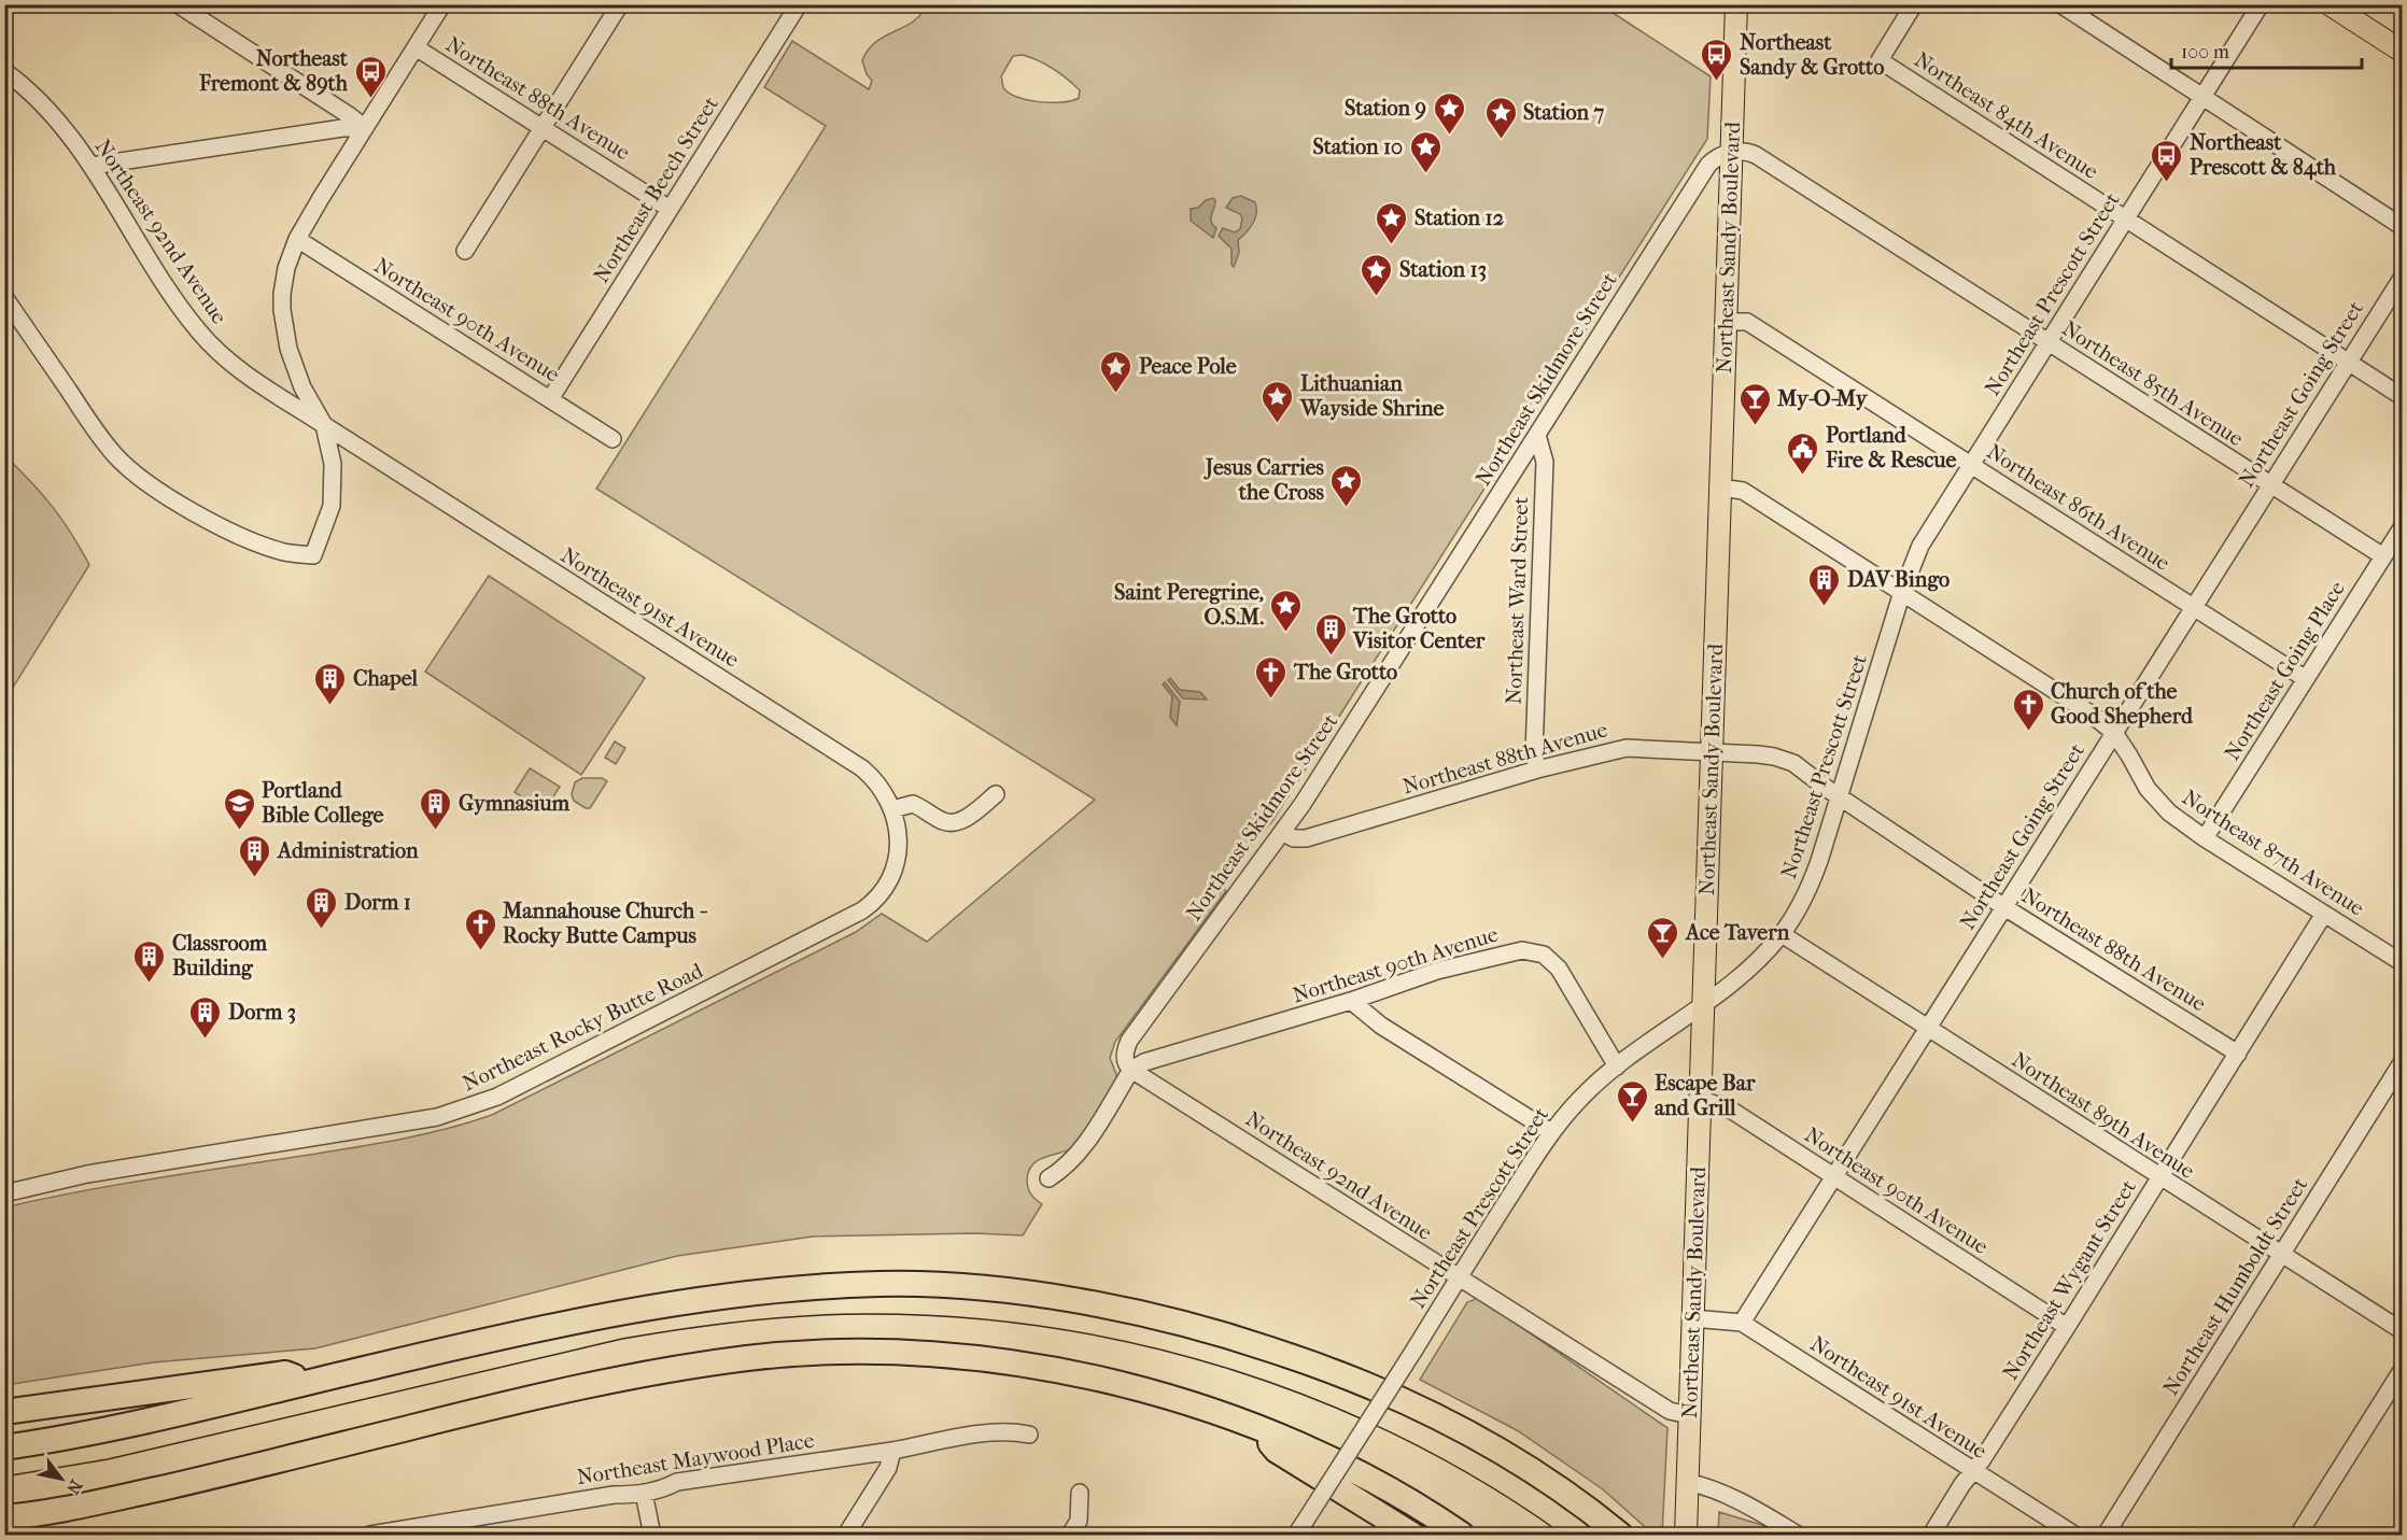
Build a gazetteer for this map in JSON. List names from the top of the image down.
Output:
{
  "streets": {
    "main road": ["Northeast Sandy Boulevard"],
    "street": [
      "Northeast 88th Avenue",
      "Northeast 84th Avenue",
      "Northeast Beech Street",
      "Northeast 92nd Avenue",
      "Northeast Prescott Street",
      "Northeast 90th Avenue",
      "Northeast Skidmore Street",
      "Northeast 85th Avenue",
      "Northeast Going Street",
      "Northeast 86th Avenue",
      "Northeast Ward Street",
      "Northeast 91st Avenue",
      "Northeast Going Place",
      "Northeast 87th Avenue",
      "Northeast Rocky Butte Road",
      "Northeast 89th Avenue",
      "Northeast Wygant Street",
      "Northeast Humboldt Street",
      "Northeast Maywood Place"
    ]
  },
  "crossings": [
    ["Northeast 88th Avenue", "Northeast Beech Street"],
    ["Northeast 88th Avenue", "Northeast Sandy Boulevard"],
    ["Northeast 88th Avenue", "Northeast Prescott Street"],
    ["Northeast 88th Avenue", "Northeast Skidmore Street"],
    ["Northeast 88th Avenue", "Northeast Going Street"],
    ["Northeast 88th Avenue", "Northeast Ward Street"],
    ["Northeast 88th Avenue", "Northeast Wygant Street"],
    ["Northeast 84th Avenue", "Northeast Prescott Street"],
    ["Northeast 84th Avenue", "Northeast Going Street"],
    ["Northeast Beech Street", "Northeast 90th Avenue"],
    ["Northeast 92nd Avenue", "Northeast Sandy Boulevard"],
    ["Northeast 92nd Avenue", "Northeast Prescott Street"],
    ["Northeast 92nd Avenue", "Northeast 90th Avenue"],
    ["Northeast 92nd Avenue", "Northeast Skidmore Street"],
    ["Northeast 92nd Avenue", "Northeast 91st Avenue"],
    ["Northeast Sandy Boulevard", "Northeast Prescott Street"],
    ["Northeast Sandy Boulevard", "Northeast 90th Avenue"],
    ["Northeast Sandy Boulevard", "Northeast Skidmore Street"],
    ["Northeast Sandy Boulevard", "Northeast 85th Avenue"],
    ["Northeast Sandy Boulevard", "Northeast 86th Avenue"],
    ["Northeast Sandy Boulevard", "Northeast 91st Avenue"],
    ["Northeast Sandy Boulevard", "Northeast 87th Avenue"],
    ["Northeast Prescott Street", "Northeast 90th Avenue"],
    ["Northeast Prescott Street", "Northeast 85th Avenue"],
    ["Northeast Prescott Street", "Northeast 86th Avenue"],
    ["Northeast Prescott Street", "Northeast 87th Avenue"],
    ["Northeast Prescott Street", "Northeast 89th Avenue"],
    ["Northeast 90th Avenue", "Northeast Skidmore Street"],
    ["Northeast 90th Avenue", "Northeast Going Street"],
    ["Northeast 90th Avenue", "Northeast Wygant Street"],
    ["Northeast Skidmore Street", "Northeast 85th Avenue"],
    ["Northeast Skidmore Street", "Northeast Ward Street"],
    ["Northeast 85th Avenue", "Northeast Going Street"],
    ["Northeast 85th Avenue", "Northeast Going Place"],
    ["Northeast Going Street", "Northeast 86th Avenue"],
    ["Northeast Going Street", "Northeast 91st Avenue"],
    ["Northeast Going Street", "Northeast 87th Avenue"],
    ["Northeast Going Street", "Northeast 89th Avenue"],
    ["Northeast 86th Avenue", "Northeast Going Place"],
    ["Northeast 91st Avenue", "Northeast Rocky Butte Road"],
    ["Northeast 91st Avenue", "Northeast Wygant Street"],
    ["Northeast Going Place", "Northeast 87th Avenue"],
    ["Northeast 87th Avenue", "Northeast Wygant Street"],
    ["Northeast 89th Avenue", "Northeast Wygant Street"],
    ["Northeast 89th Avenue", "Northeast Humboldt Street"]
  ],
  "places": {
    "bus stop": ["Northeast Sandy & Grotto", "Northeast Fremont & 89th", "Northeast Prescott & 84th"],
    "place": [
      "Station 9",
      "Station 7",
      "Station 10",
      "Station 12",
      "Station 13",
      "Peace Pole",
      "Lithuanian Wayside Shrine",
      "Jesus Carries the Cross",
      "Saint Peregrine, O.S.M."
    ],
    "bar": ["My-O-My", "Ace Tavern", "Escape Bar and Grill"],
    "public building": ["Portland Fire & Rescue"],
    "building": [
      "DAV Bingo",
      "The Grotto Visitor Center",
      "Chapel",
      "Gymnasium",
      "Administration",
      "Dorm 1",
      "Classroom Building",
      "Dorm 3"
    ],
    "church": ["The Grotto", "Church of the Good Shepherd", "Mannahouse Church - Rocky Butte Campus"],
    "school or university": ["Portland Bible College"]
  },
  "scale_bar": "100 m",
  "north": "bottom right"
}
